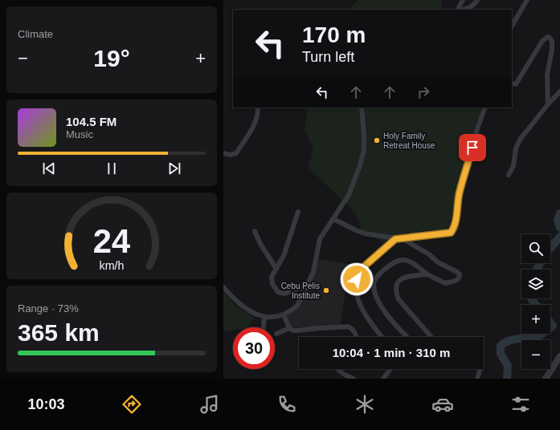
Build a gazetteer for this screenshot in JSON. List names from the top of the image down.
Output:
{
  "places": ["Holy Family Retreat House", "Cebu Pelis Institute"],
  "page": {
    "tile": [
      "Climate",
      ["Range · 73%", "365 km"]
    ],
    "turn": ["170 m", "Turn left"],
    "heat": ["−", "19°", "+"],
    "song": ["104.5 FM", "Music"],
    "map_buttons": ["+", "−"],
    "limit": "30",
    "trip": "10:04 · 1 min · 310 m",
    "tabs": "10:03",
    "gauge": ["24", "km/h"]
  }
}
